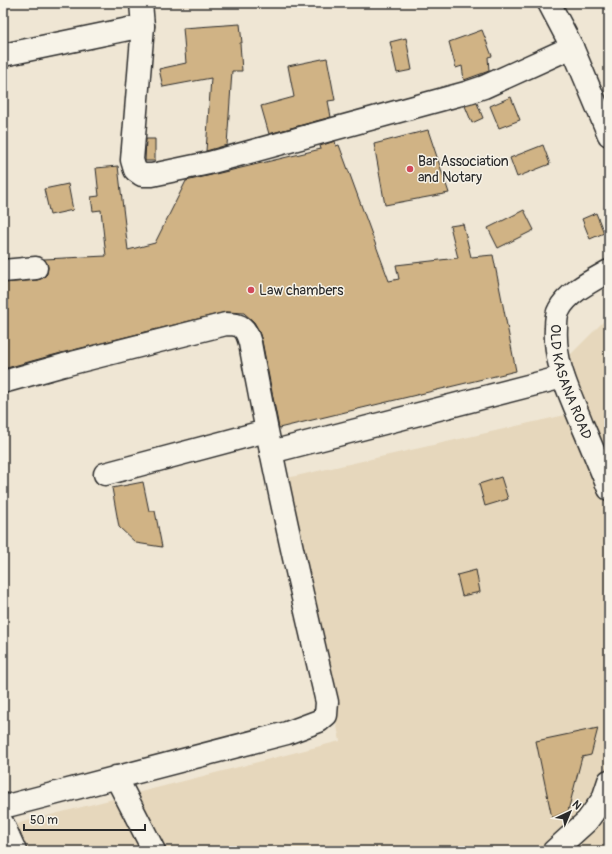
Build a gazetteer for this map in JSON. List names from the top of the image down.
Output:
{
  "streets": {
    "street": ["OLD KASANA ROAD"]
  },
  "places": ["Bar Association and Notary", "Law chambers"],
  "scale_bar": "50 m",
  "north": "top right"
}
